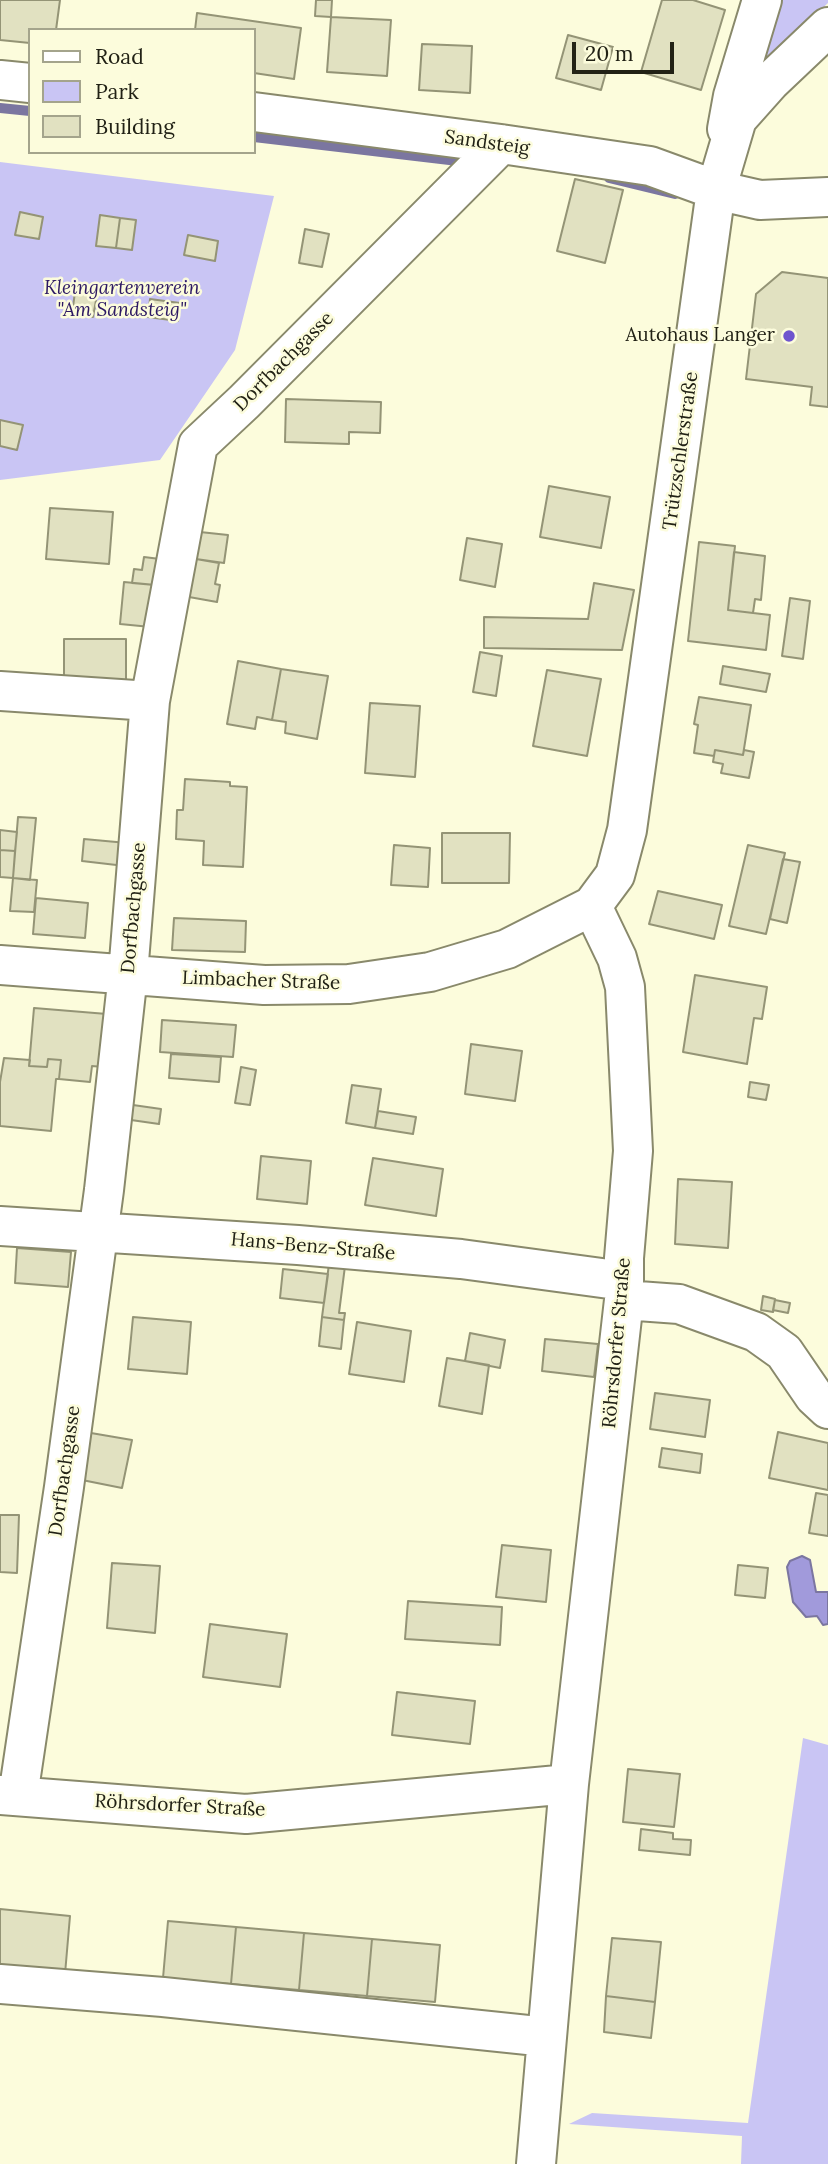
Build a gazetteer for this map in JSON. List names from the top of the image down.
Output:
{
  "streets": {
    "street": [
      "Sandsteig",
      "Dorfbachgasse",
      "Trützschlerstraße",
      "Limbacher Straße",
      "Hans-Benz-Straße",
      "Röhrsdorfer Straße"
    ]
  },
  "crossings": [
    ["Sandsteig", "Dorfbachgasse"],
    ["Sandsteig", "Trützschlerstraße"],
    ["Dorfbachgasse", "Limbacher Straße"],
    ["Dorfbachgasse", "Hans-Benz-Straße"],
    ["Dorfbachgasse", "Röhrsdorfer Straße"],
    ["Trützschlerstraße", "Limbacher Straße"],
    ["Trützschlerstraße", "Röhrsdorfer Straße"],
    ["Limbacher Straße", "Röhrsdorfer Straße"],
    ["Hans-Benz-Straße", "Röhrsdorfer Straße"]
  ],
  "parks": ["Kleingartenverein \"Am Sandsteig\""],
  "places": ["Autohaus Langer"],
  "legend": ["Road", "Park", "Building"],
  "scale_bar": "20 m"
}
